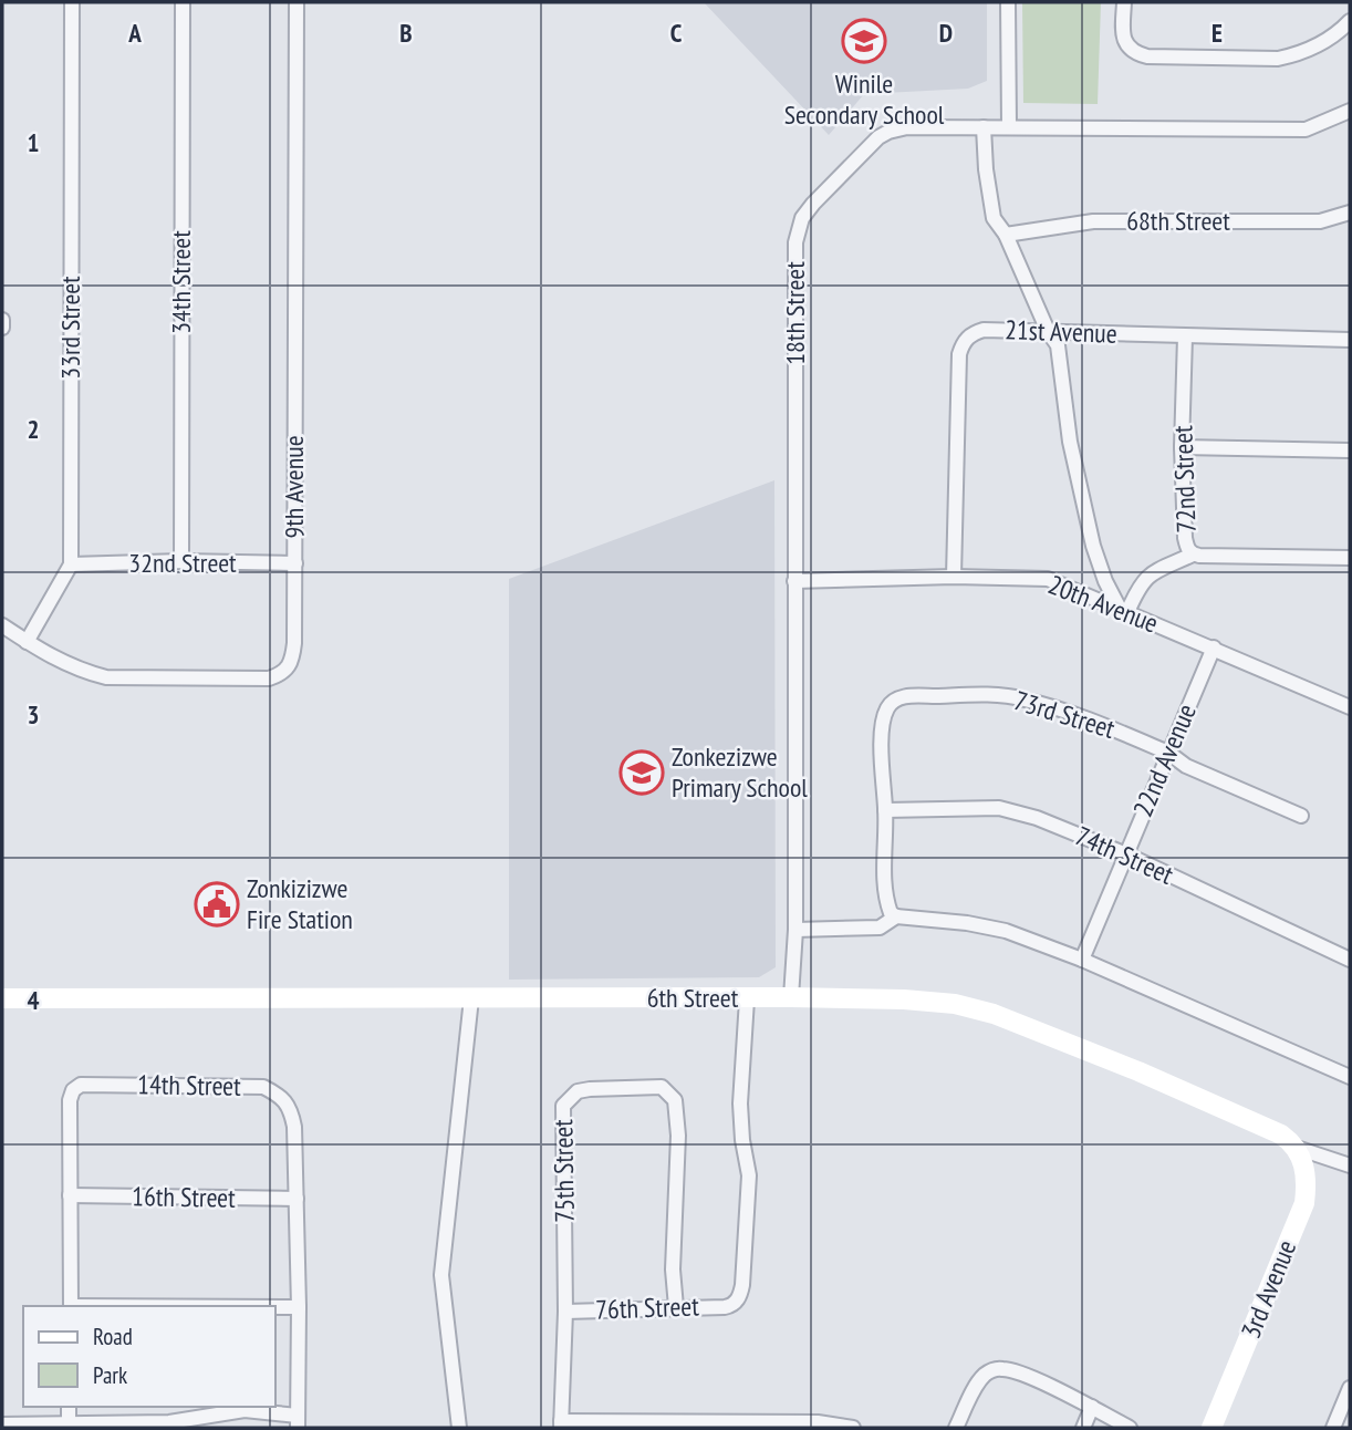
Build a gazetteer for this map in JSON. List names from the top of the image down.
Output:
{
  "streets": {
    "street": [
      "68th Street",
      "34th Street",
      "18th Street",
      "33rd Street",
      "21st Avenue",
      "72nd Street",
      "9th Avenue",
      "32nd Street",
      "20th Avenue",
      "73rd Street",
      "22nd Avenue",
      "74th Street",
      "6th Street",
      "14th Street",
      "75th Street",
      "16th Street",
      "3rd Avenue",
      "76th Street"
    ]
  },
  "crossings": [
    ["34th Street", "32nd Street"],
    ["18th Street", "20th Avenue"],
    ["18th Street", "6th Street"],
    ["33rd Street", "9th Avenue"],
    ["33rd Street", "32nd Street"],
    ["21st Avenue", "72nd Street"],
    ["21st Avenue", "20th Avenue"],
    ["9th Avenue", "32nd Street"],
    ["20th Avenue", "22nd Avenue"],
    ["73rd Street", "22nd Avenue"],
    ["73rd Street", "74th Street"],
    ["22nd Avenue", "74th Street"],
    ["6th Street", "3rd Avenue"],
    ["6th Street", "76th Street"],
    ["14th Street", "16th Street"],
    ["75th Street", "76th Street"]
  ],
  "places": {
    "school or university": ["Winile Secondary School", "Zonkezizwe Primary School"],
    "public building": ["Zonkizizwe Fire Station"]
  },
  "legend": ["Road", "Park"],
  "grid": {
    "columns": [
      "A",
      "B",
      "C",
      "D",
      "E"
    ],
    "rows": [
      "1",
      "2",
      "3",
      "4"
    ]
  }
}
